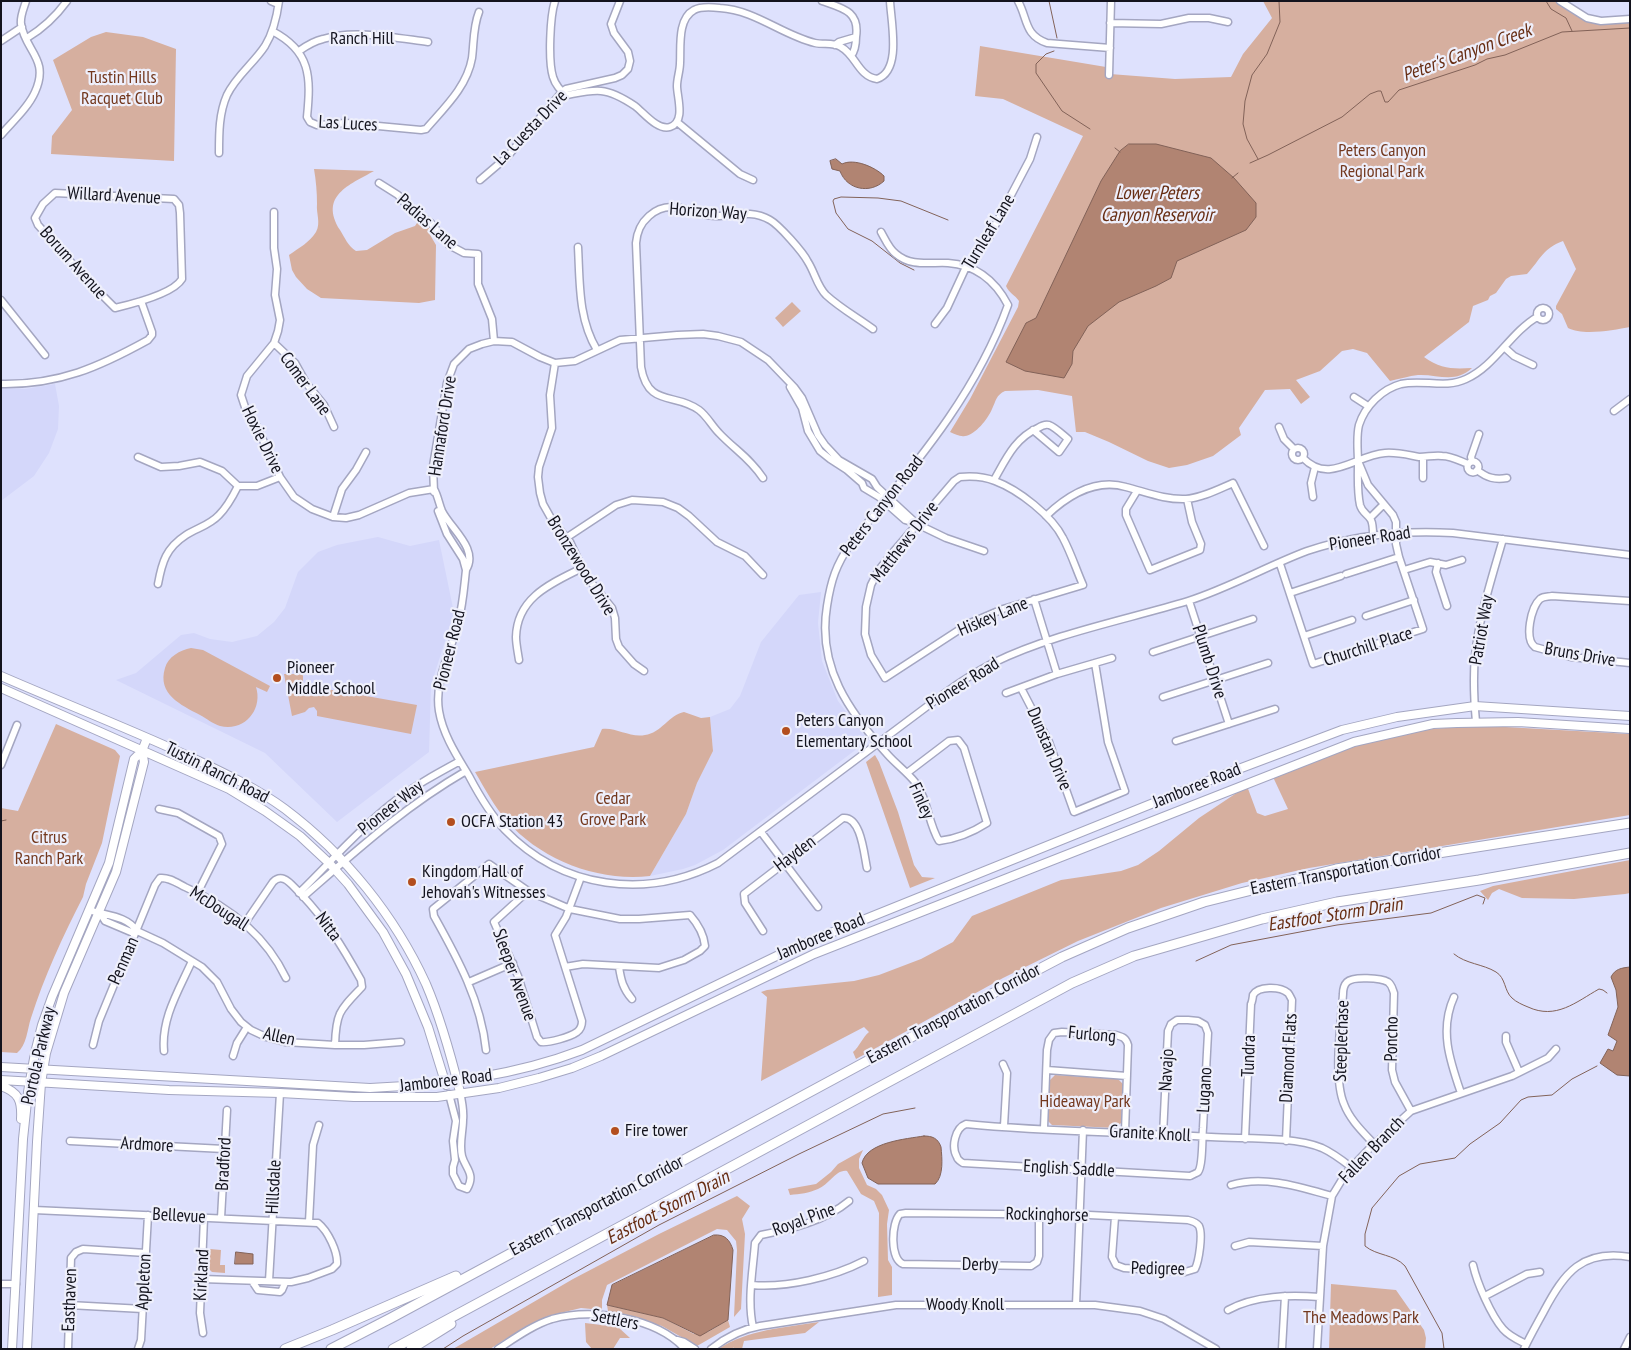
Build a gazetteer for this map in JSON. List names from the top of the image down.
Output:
{
  "streets": {
    "highway": ["Eastern Transportation Corridor"],
    "main road": ["Tustin Ranch Road", "Jamboree Road", "Portola Parkway"],
    "street": [
      "Ranch Hill",
      "Las Luces",
      "La Cuesta Drive",
      "Willard Avenue",
      "Horizon Way",
      "Padias Lane",
      "Turnleaf Lane",
      "Borum Avenue",
      "Comer Lane",
      "Hannaford Drive",
      "Hoxie Drive",
      "Peters Canyon Road",
      "Pioneer Road",
      "Matthews Drive",
      "Bronzewood Drive",
      "Hiskey Lane",
      "Patriot Way",
      "Churchill Place",
      "Bruns Drive",
      "Plumb Drive",
      "Dunstan Drive",
      "Finley",
      "Pioneer Way",
      "Hayden",
      "McDougall",
      "Nitta",
      "Penman",
      "Sleeper Avenue",
      "Furlong",
      "Allen",
      "Poncho",
      "Steeplechase",
      "Tundra",
      "Diamond Flats",
      "Navajo",
      "Lugano",
      "Granite Knoll",
      "Ardmore",
      "Fallen Branch",
      "Bradford",
      "English Saddle",
      "Hillsdale",
      "Rockinghorse",
      "Bellevue",
      "Royal Pine",
      "Derby",
      "Pedigree",
      "Kirkland",
      "Appleton",
      "Easthaven",
      "Woody Knoll",
      "Settlers"
    ]
  },
  "crossings": [
    ["Ranch Hill", "Las Luces"],
    ["Willard Avenue", "Borum Avenue"],
    ["Padias Lane", "Hannaford Drive"],
    ["Turnleaf Lane", "Peters Canyon Road"],
    ["Comer Lane", "Hoxie Drive"],
    ["Hannaford Drive", "Hoxie Drive"],
    ["Hannaford Drive", "Pioneer Road"],
    ["Hannaford Drive", "Bronzewood Drive"],
    ["Hoxie Drive", "Pioneer Road"],
    ["Peters Canyon Road", "Pioneer Road"],
    ["Peters Canyon Road", "Finley"],
    ["Pioneer Road", "Patriot Way"],
    ["Pioneer Road", "Plumb Drive"],
    ["Pioneer Road", "Finley"],
    ["Pioneer Road", "Pioneer Way"],
    ["Matthews Drive", "Hiskey Lane"],
    ["Patriot Way", "Jamboree Road"],
    ["Tustin Ranch Road", "Jamboree Road"],
    ["Tustin Ranch Road", "Pioneer Way"],
    ["Tustin Ranch Road", "Portola Parkway"],
    ["Jamboree Road", "Portola Parkway"],
    ["Jamboree Road", "Hillsdale"],
    ["Pioneer Way", "Nitta"],
    ["McDougall", "Nitta"],
    ["McDougall", "Penman"],
    ["Nitta", "Allen"],
    ["Penman", "Allen"],
    ["Furlong", "Granite Knoll"],
    ["Allen", "Portola Parkway"],
    ["Poncho", "Steeplechase"],
    ["Poncho", "Fallen Branch"],
    ["Steeplechase", "Fallen Branch"],
    ["Portola Parkway", "Bellevue"],
    ["Tundra", "Diamond Flats"],
    ["Tundra", "Granite Knoll"],
    ["Diamond Flats", "Granite Knoll"],
    ["Navajo", "Lugano"],
    ["Navajo", "Granite Knoll"],
    ["Lugano", "Granite Knoll"],
    ["Lugano", "English Saddle"],
    ["Granite Knoll", "Fallen Branch"],
    ["Granite Knoll", "English Saddle"],
    ["Ardmore", "Bradford"],
    ["Bradford", "Bellevue"],
    ["Hillsdale", "Bellevue"],
    ["Rockinghorse", "Derby"],
    ["Rockinghorse", "Pedigree"],
    ["Bellevue", "Kirkland"],
    ["Bellevue", "Appleton"],
    ["Royal Pine", "Woody Knoll"],
    ["Appleton", "Easthaven"]
  ],
  "water": ["Peter's Canyon Creek", "Lower Peters Canyon Reservoir", "Eastfoot Storm Drain"],
  "parks": [
    "Tustin Hills Racquet Club",
    "Peters Canyon Regional Park",
    "Cedar Grove Park",
    "Citrus Ranch Park",
    "Hideaway Park",
    "The Meadows Park"
  ],
  "places": [
    "Pioneer Middle School",
    "Peters Canyon Elementary School",
    "OCFA Station 43",
    "Kingdom Hall of Jehovah's Witnesses",
    "Fire tower"
  ]
}
